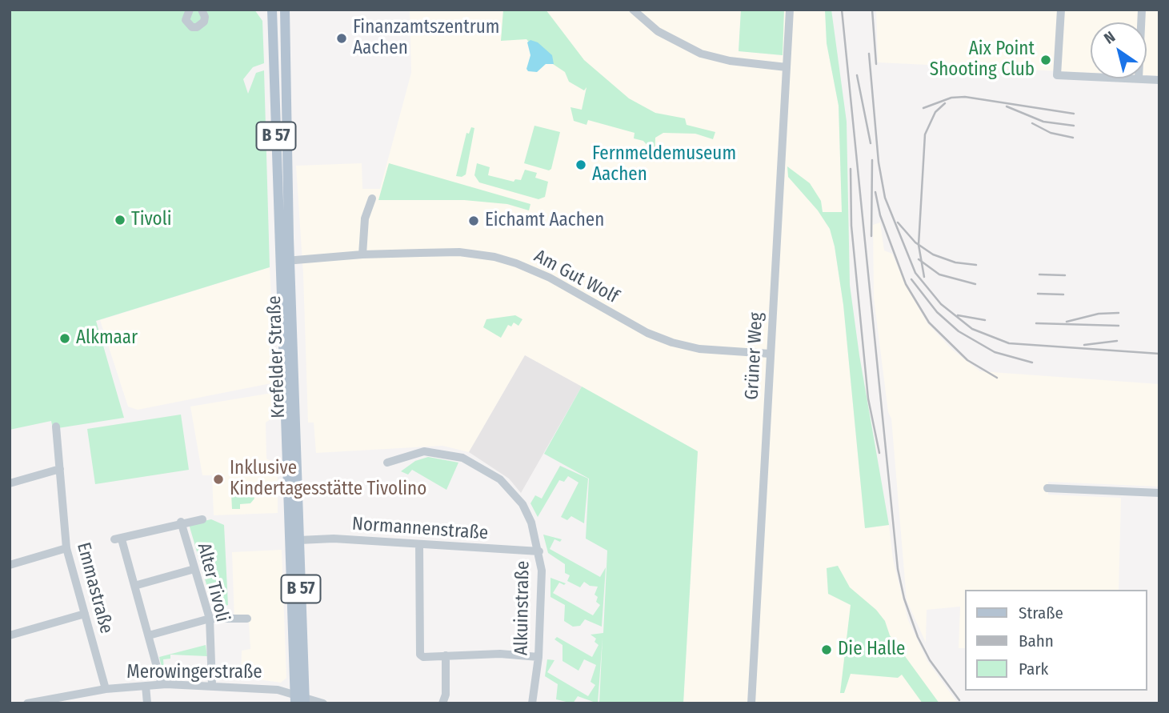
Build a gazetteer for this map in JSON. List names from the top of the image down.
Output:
{
  "streets": {
    "main road": ["B 57", "Krefelder Straße"],
    "street": [
      "Am Gut Wolf",
      "Grüner Weg",
      "Normannenstraße",
      "Alter Tivoli",
      "Emmastraße",
      "Alkuinstraße",
      "Merowingerstraße"
    ]
  },
  "crossings": [
    ["Am Gut Wolf", "Grüner Weg"],
    ["Am Gut Wolf", "Krefelder Straße"],
    ["Krefelder Straße", "Normannenstraße"],
    ["Krefelder Straße", "Merowingerstraße"],
    ["Normannenstraße", "Alkuinstraße"],
    ["Alter Tivoli", "Merowingerstraße"],
    ["Emmastraße", "Merowingerstraße"]
  ],
  "places": [
    "Finanzamtszentrum Aachen",
    "Aix Point Shooting Club",
    "Fernmeldemuseum Aachen",
    "Tivoli",
    "Eichamt Aachen",
    "Alkmaar",
    "Inklusive Kindertagesstätte Tivolino",
    "Die Halle"
  ],
  "legend": ["Straße", "Bahn", "Park"],
  "north": "top left"
}
